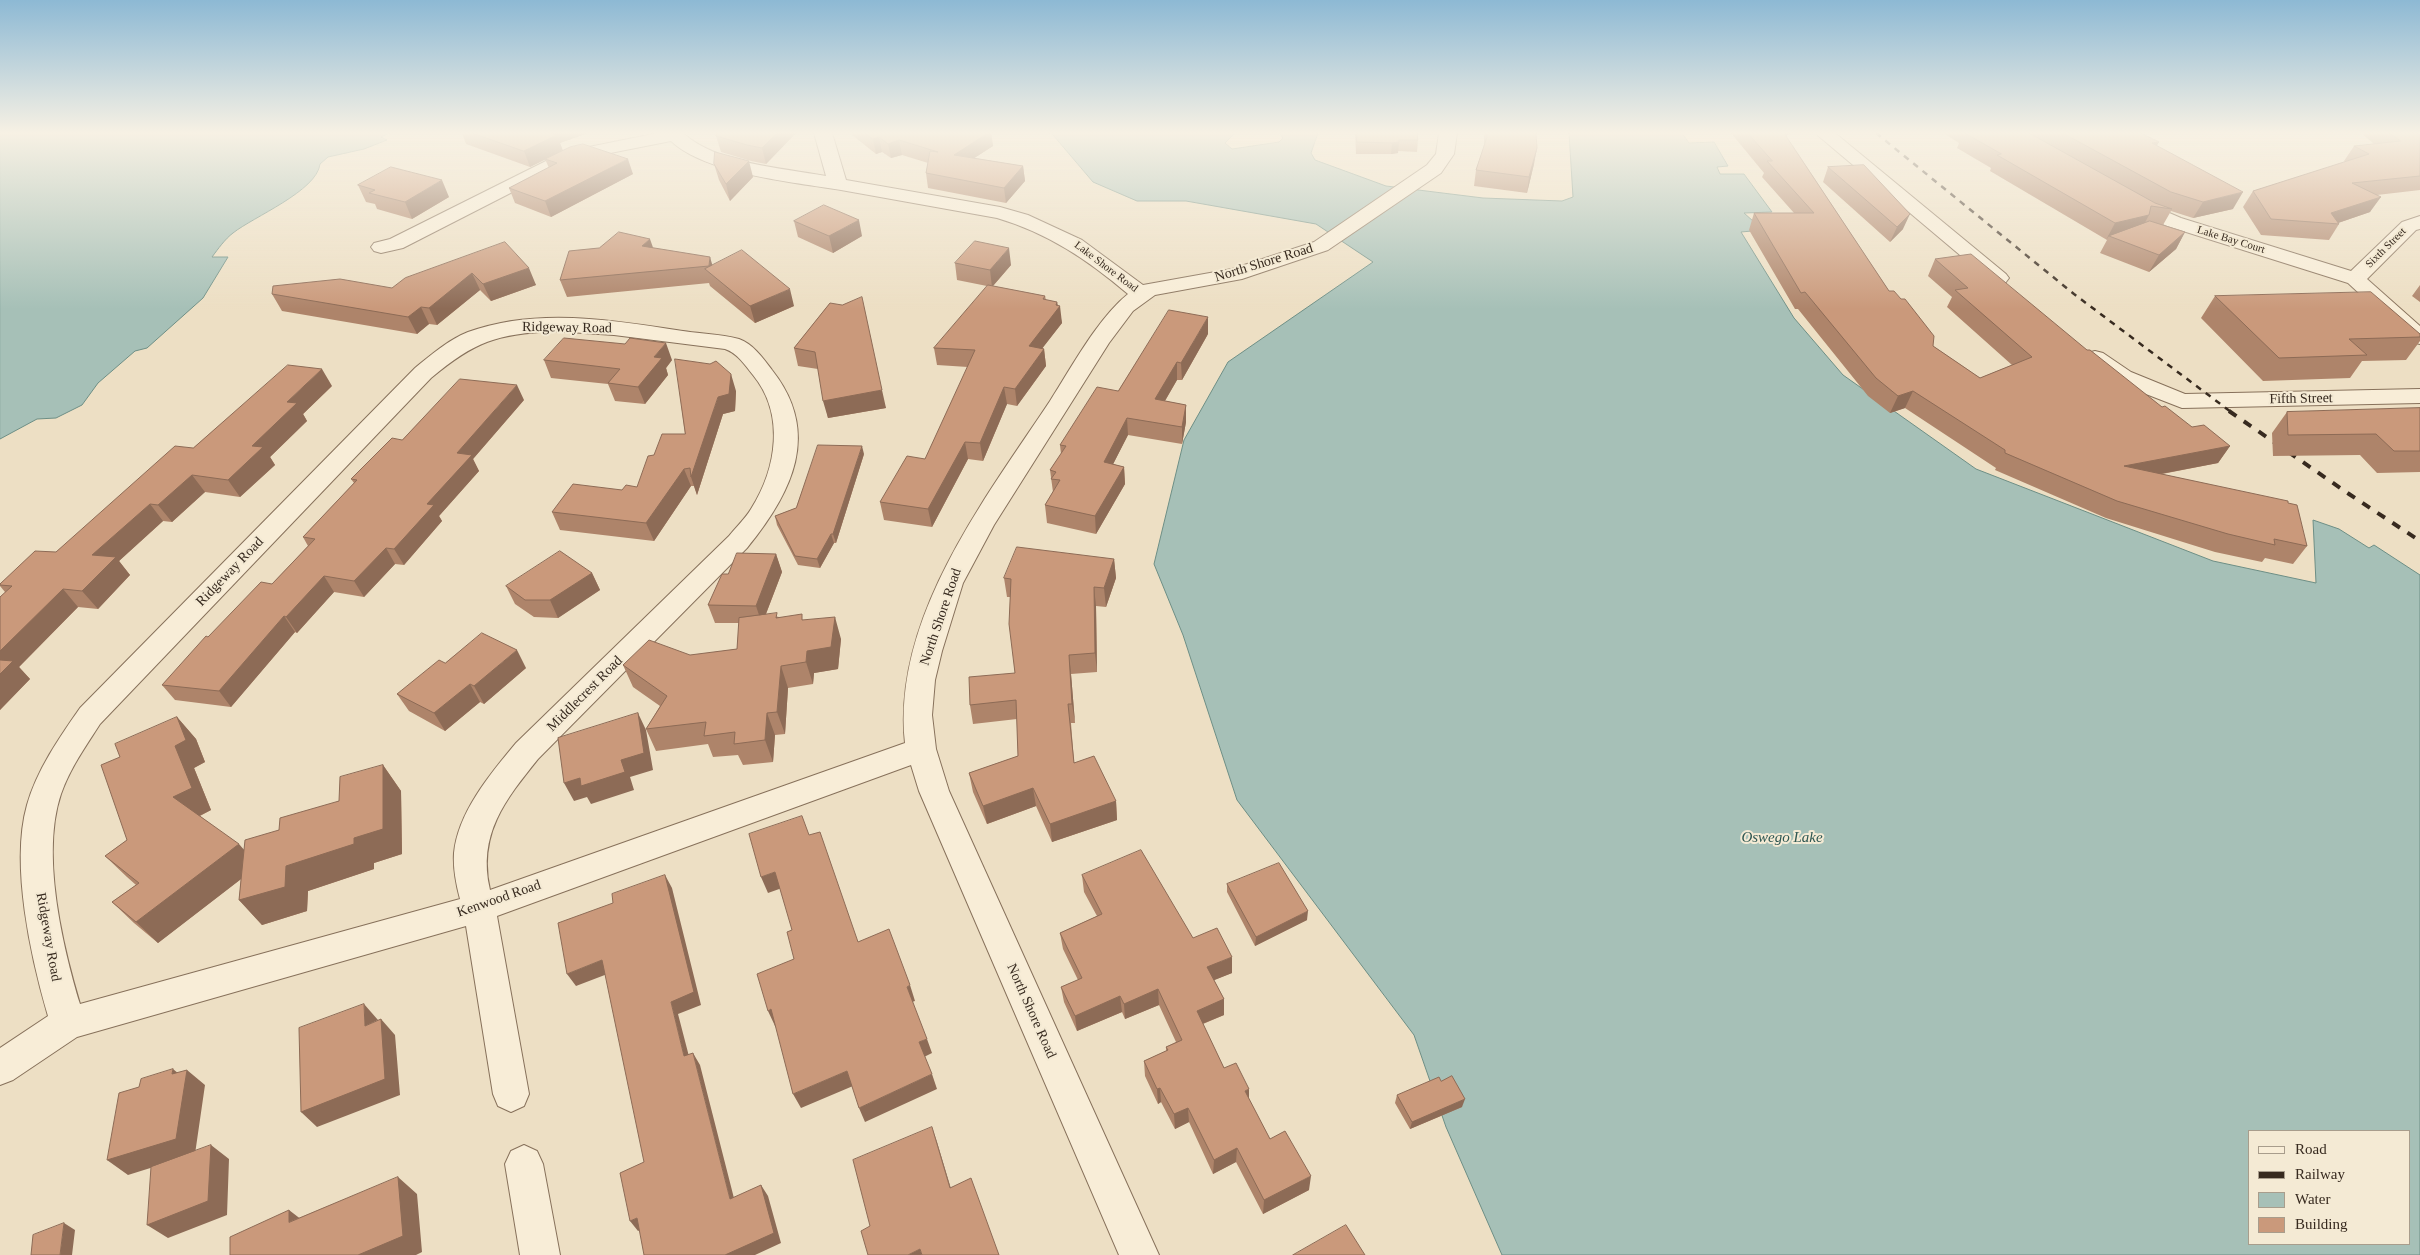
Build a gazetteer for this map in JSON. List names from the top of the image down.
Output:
{
  "streets": {
    "street": [
      "Lake Bay Court",
      "Sixth Street",
      "North Shore Road",
      "Lake Shore Road",
      "Ridgeway Road",
      "Fifth Street",
      "Middlecrest Road",
      "Kenwood Road"
    ]
  },
  "crossings": [
    ["Lake Bay Court", "Sixth Street"],
    ["North Shore Road", "Lake Shore Road"],
    ["North Shore Road", "Kenwood Road"],
    ["Ridgeway Road", "Middlecrest Road"],
    ["Ridgeway Road", "Kenwood Road"],
    ["Middlecrest Road", "Kenwood Road"]
  ],
  "water": ["Oswego Lake"],
  "legend": [
    "Road",
    "Railway",
    "Water",
    "Building"
  ]
}
